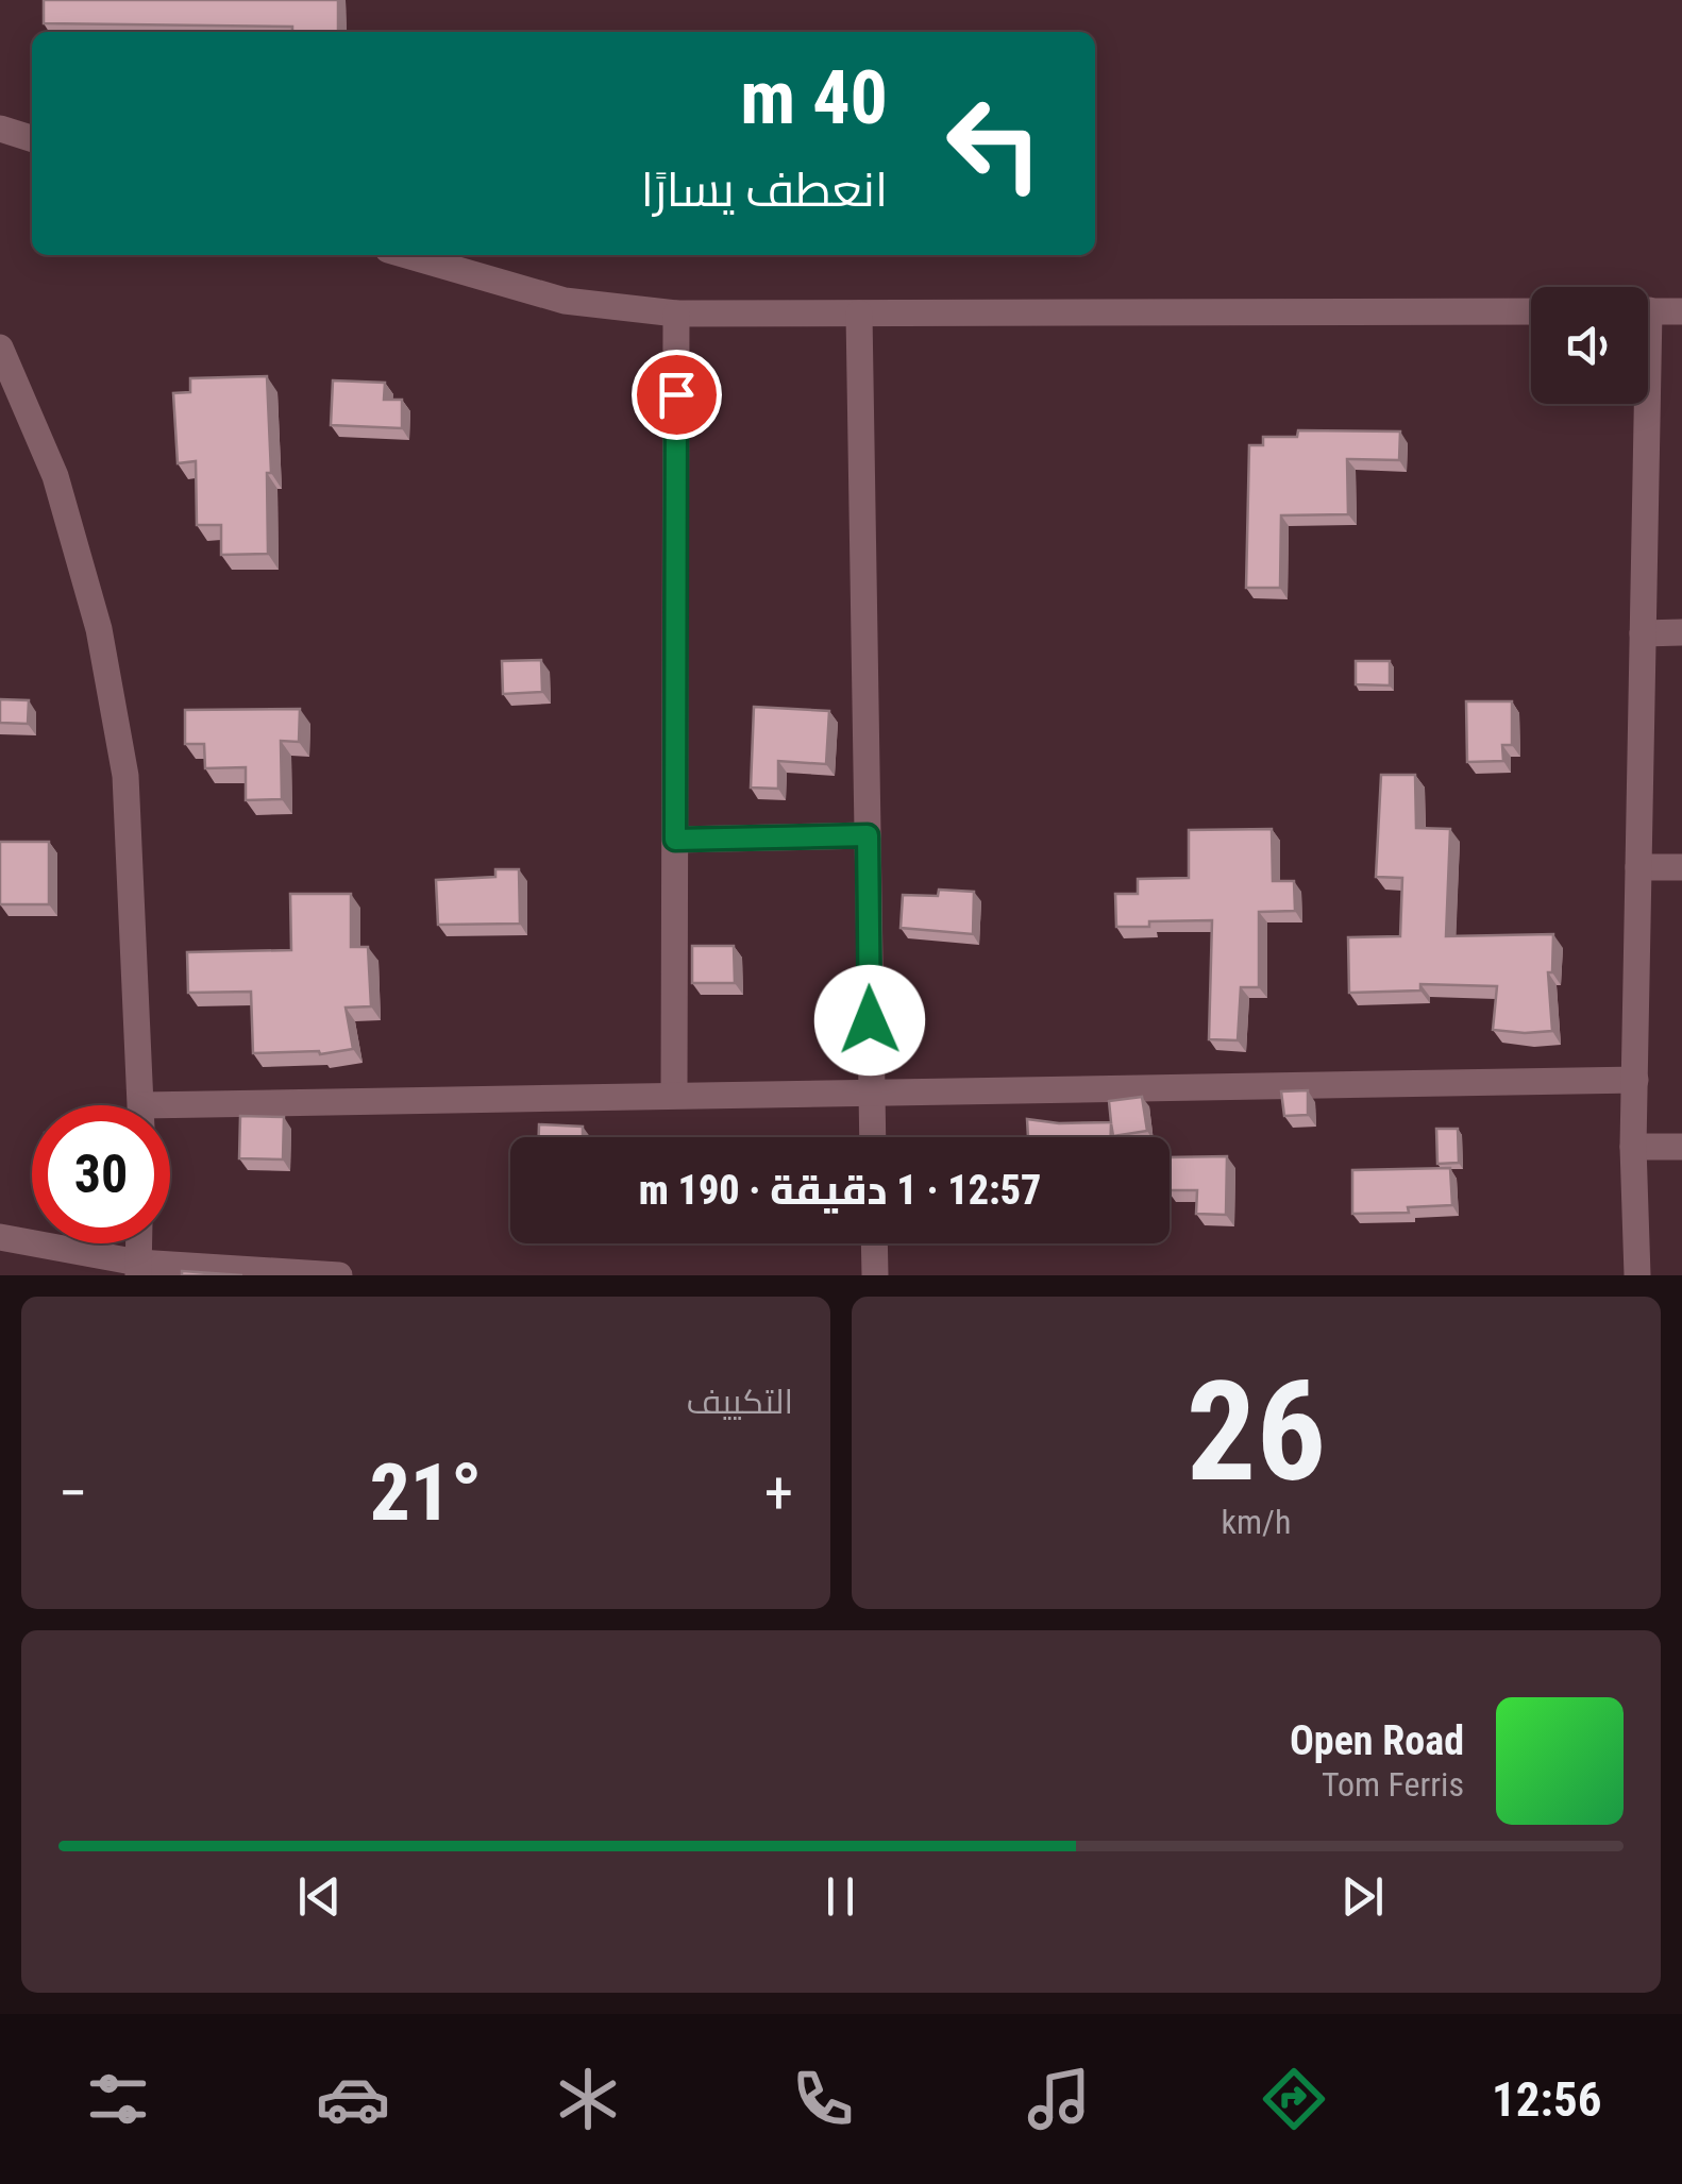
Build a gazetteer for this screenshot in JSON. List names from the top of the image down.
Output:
{
  "page": {
    "turn": ["40 m", "انعطف يسارًا"],
    "limit": "30",
    "trip": "12:57 · 1 دقيقة · 190 m",
    "tile": [
      ["26", "km/h"],
      "التكييف"
    ],
    "heat": ["−", "21°", "+"],
    "song": ["Open Road", "Tom Ferris"],
    "tabs": "12:56"
  }
}
